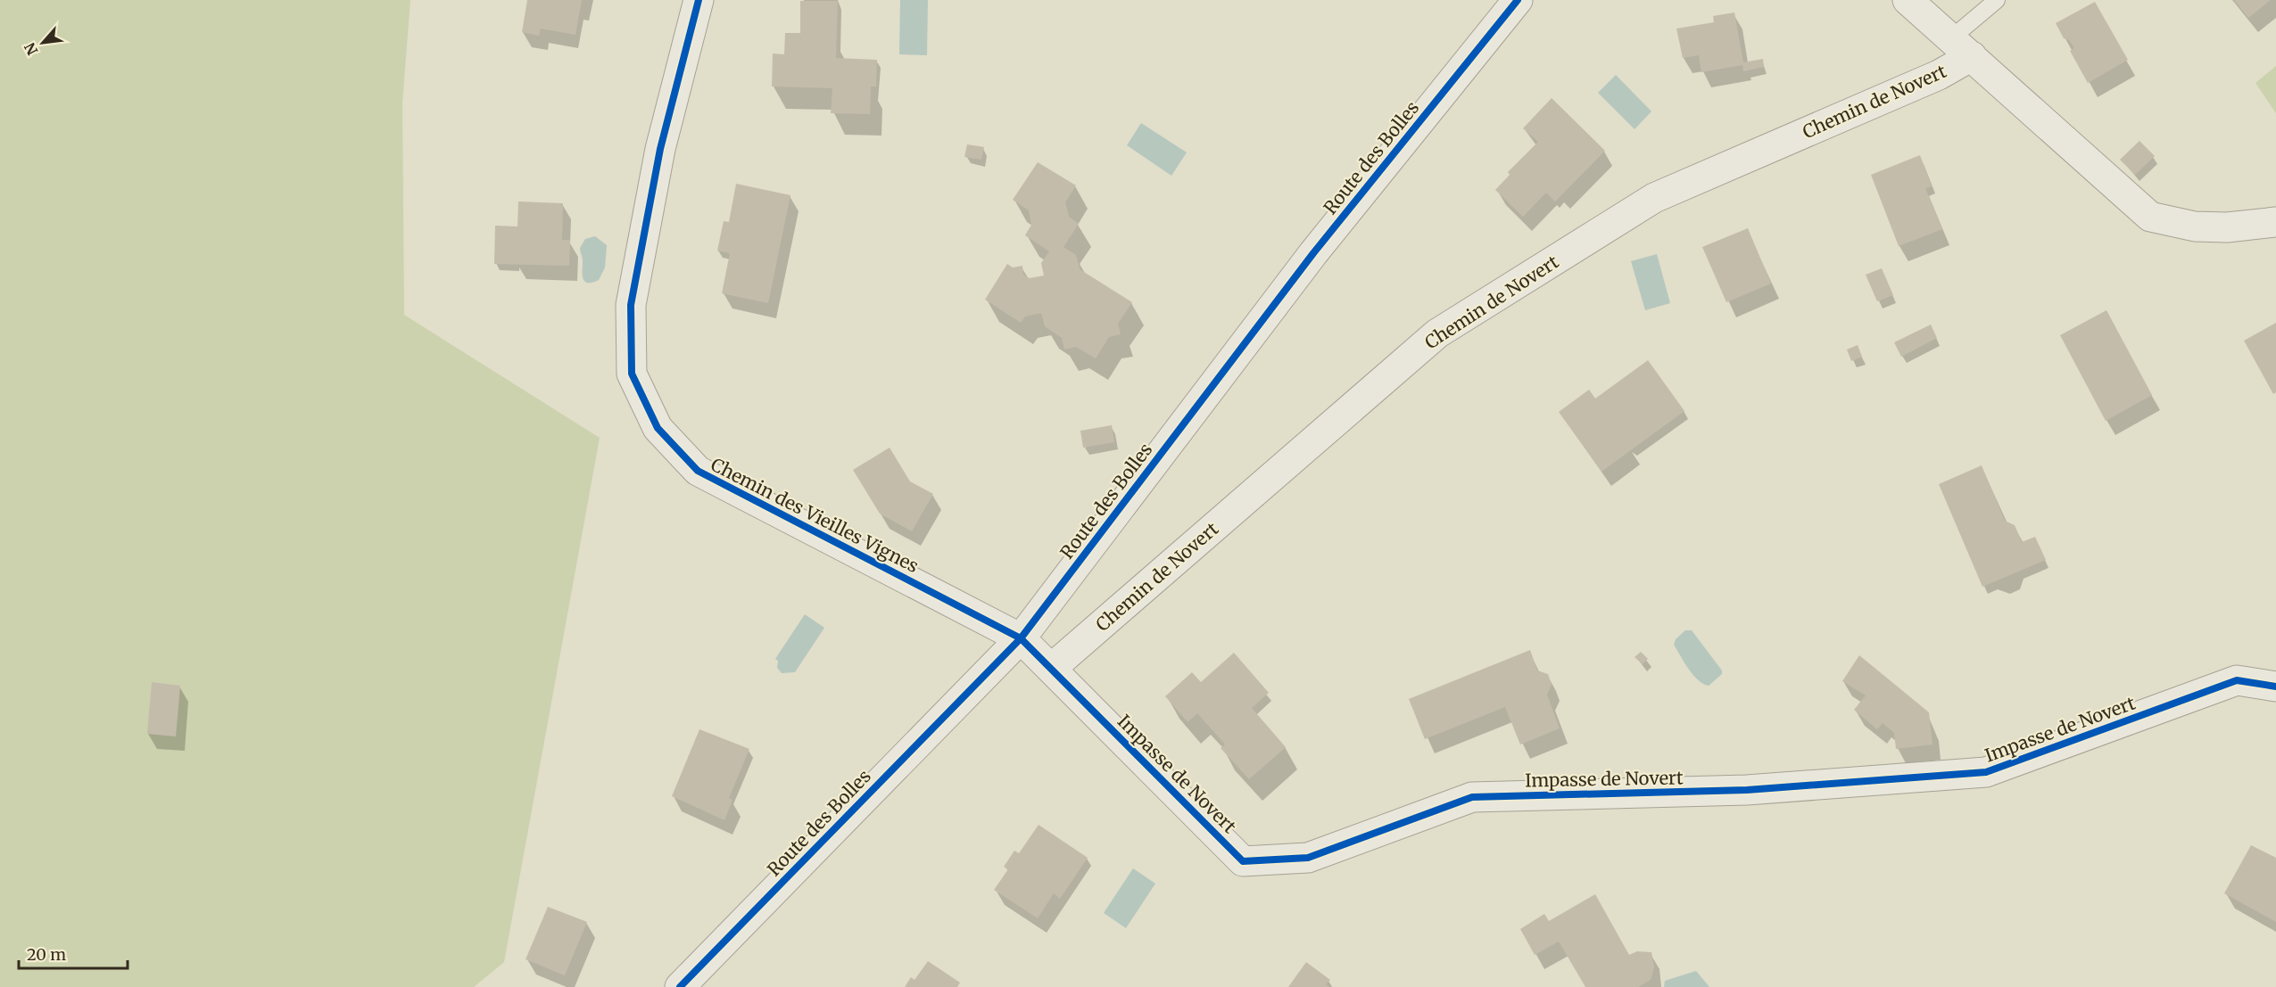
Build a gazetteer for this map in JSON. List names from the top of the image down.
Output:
{
  "streets": {
    "street": [
      "Chemin de Novert",
      "Route des Bolles",
      "Chemin des Vieilles Vignes",
      "Impasse de Novert"
    ]
  },
  "crossings": [
    ["Chemin de Novert", "Impasse de Novert"],
    ["Route des Bolles", "Chemin des Vieilles Vignes"],
    ["Route des Bolles", "Impasse de Novert"],
    ["Chemin des Vieilles Vignes", "Impasse de Novert"]
  ],
  "scale_bar": "20 m",
  "north": "bottom left"
}
